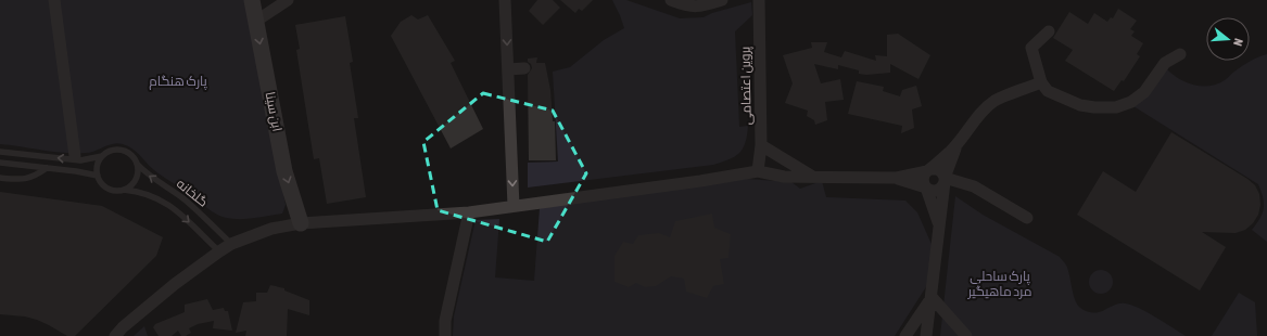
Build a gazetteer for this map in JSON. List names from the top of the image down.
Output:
{
  "streets": {
    "street": ["پروین اعتصامی", "ابن سینا"],
    "lane": ["گلخانه"]
  },
  "one_way": ["ابن سینا"],
  "parks": ["پارک هنگام", "پارک ساحلی مرد ماهیگیر"],
  "north": "right"
}
